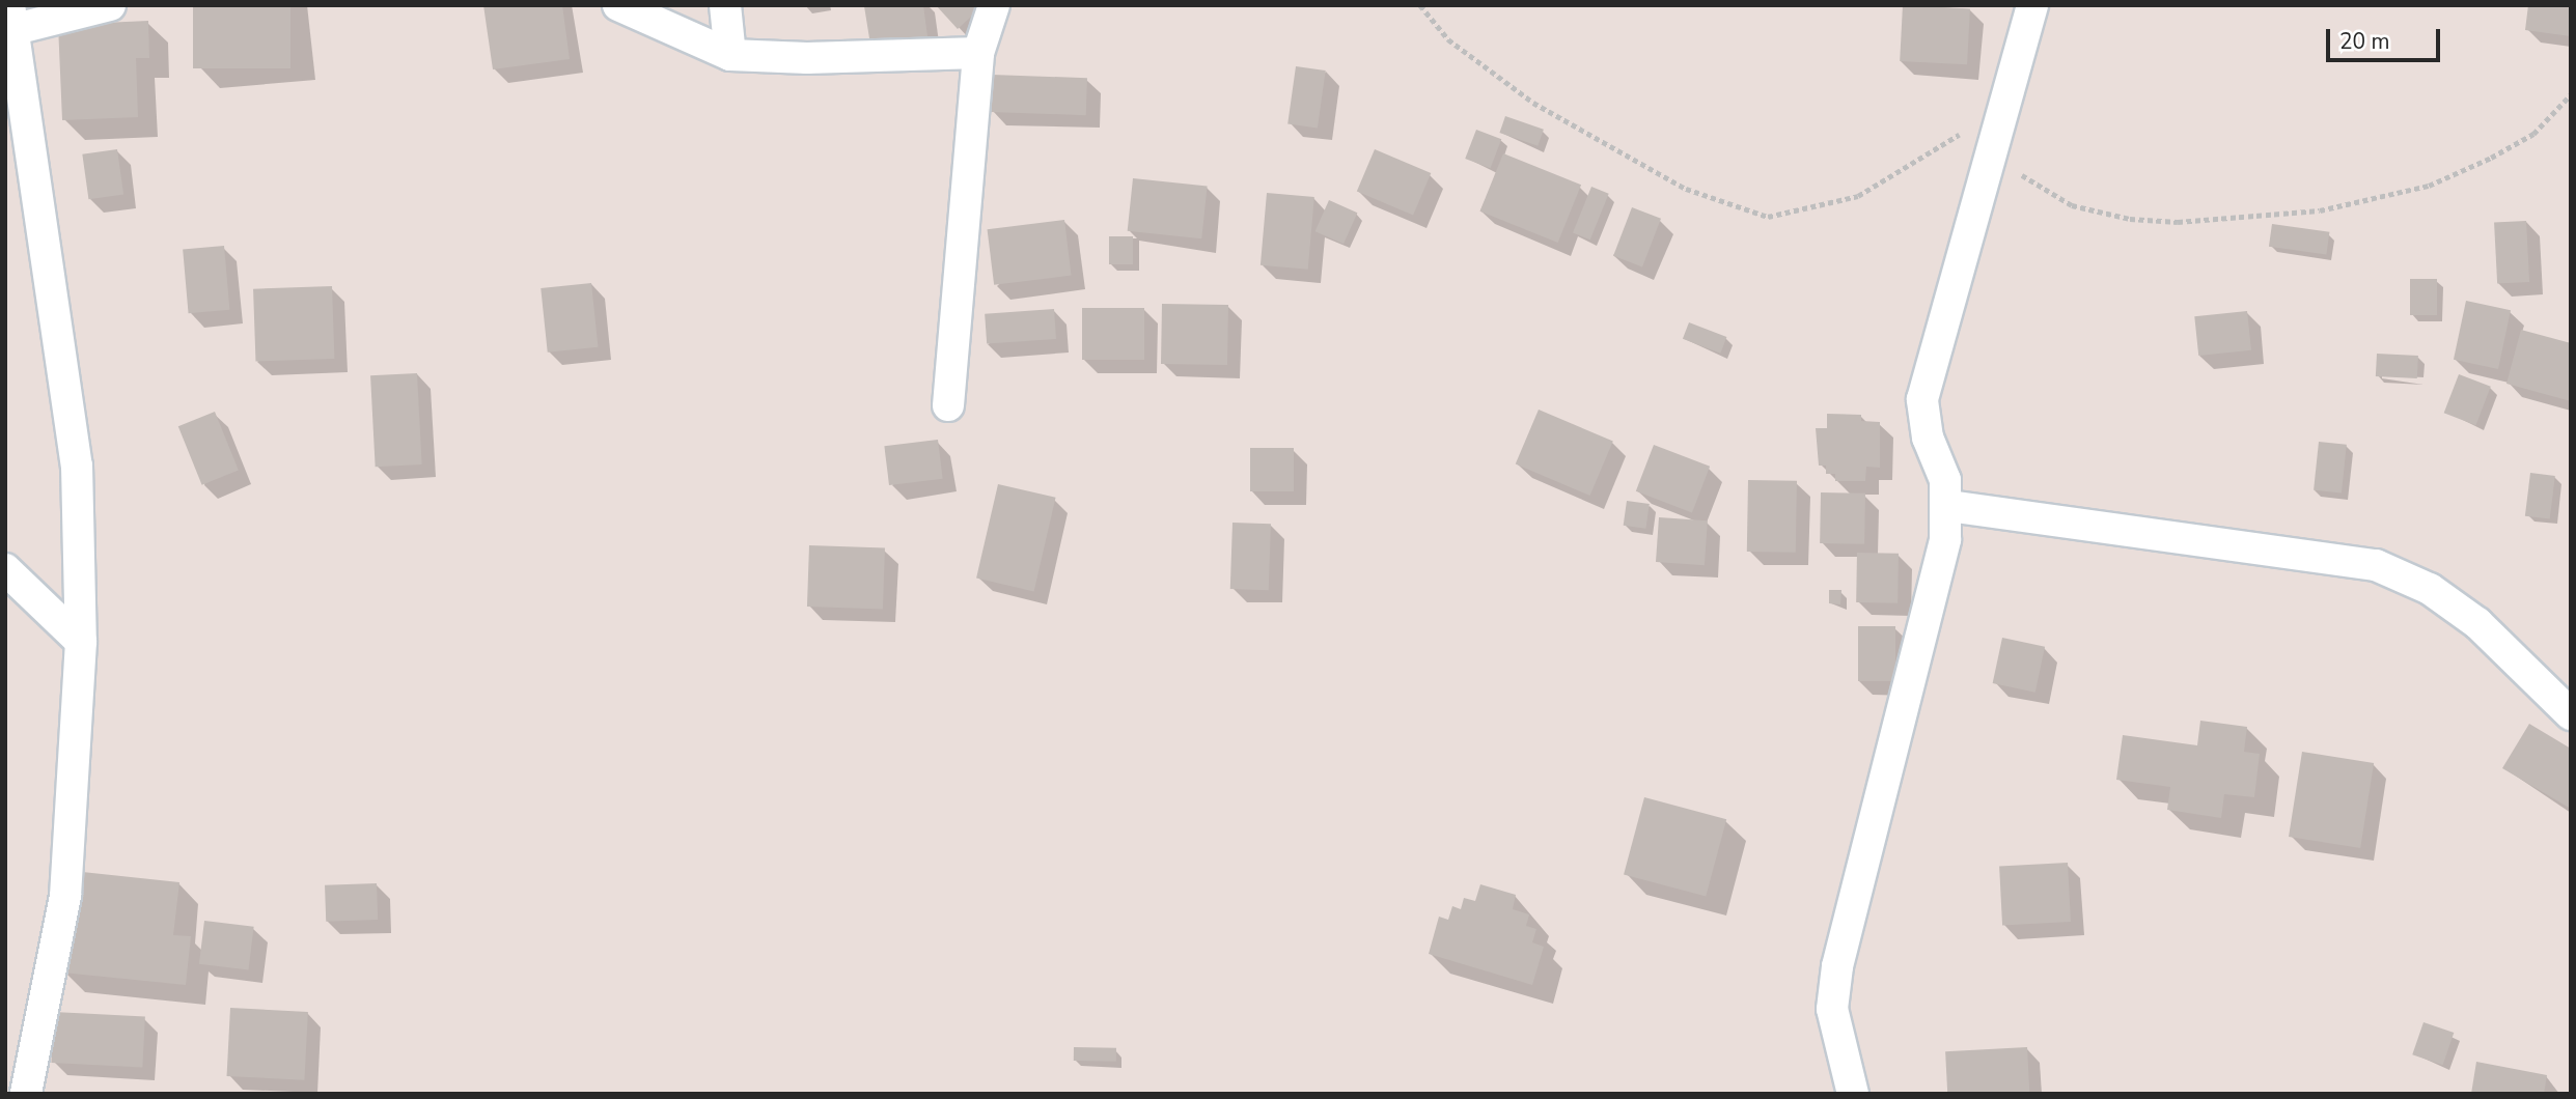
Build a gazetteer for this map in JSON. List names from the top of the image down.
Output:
{
  "scale_bar": "20 m"
}
